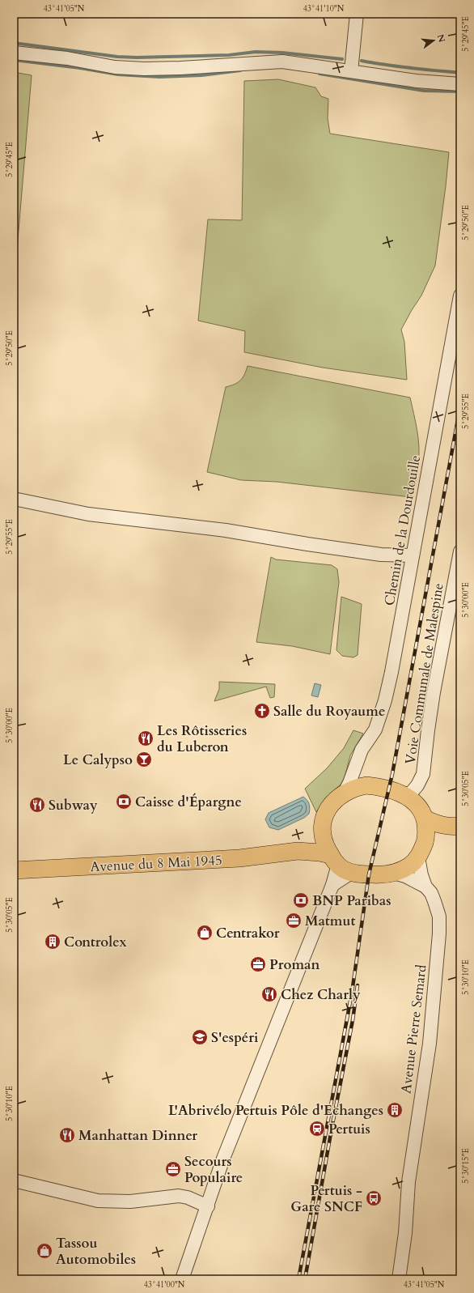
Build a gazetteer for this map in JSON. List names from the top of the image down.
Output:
{
  "streets": {
    "main road": ["Avenue du 8 Mai 1945"],
    "street": ["Chemin de la Dourdouille", "Voie Communale de Malespine", "Avenue Pierre Semard"]
  },
  "crossings": [
    ["Chemin de la Dourdouille", "Voie Communale de Malespine"],
    ["Chemin de la Dourdouille", "Avenue du 8 Mai 1945"],
    ["Chemin de la Dourdouille", "Avenue Pierre Semard"],
    ["Voie Communale de Malespine", "Avenue du 8 Mai 1945"],
    ["Voie Communale de Malespine", "Avenue Pierre Semard"],
    ["Avenue du 8 Mai 1945", "Avenue Pierre Semard"]
  ],
  "places": {
    "church": ["Salle du Royaume"],
    "restaurant": [
      "Les Rôtisseries du Luberon",
      "Subway",
      "Chez Charly",
      "Manhattan Dinner"
    ],
    "bar": ["Le Calypso"],
    "bank": ["Caisse d'Épargne", "BNP Paribas"],
    "office": ["Matmut", "Proman", "Secours Populaire"],
    "shop": ["Centrakor", "Tassou Automobiles"],
    "building": ["Controlex", "L'Abrivélo Pertuis Pôle d'Echanges"],
    "school or university": ["S'espéri"],
    "station": ["Pertuis"],
    "bus stop": ["Pertuis - Gare SNCF"]
  },
  "north": "right",
  "coordinates": [
    "43°41'05\"N",
    "43°41'10\"N",
    "5°29'45\"E",
    "5°29'50\"E",
    "5°29'55\"E",
    "5°30'00\"E",
    "5°30'05\"E",
    "5°30'10\"E",
    "5°30'15\"E",
    "43°41'00\"N"
  ]
}
